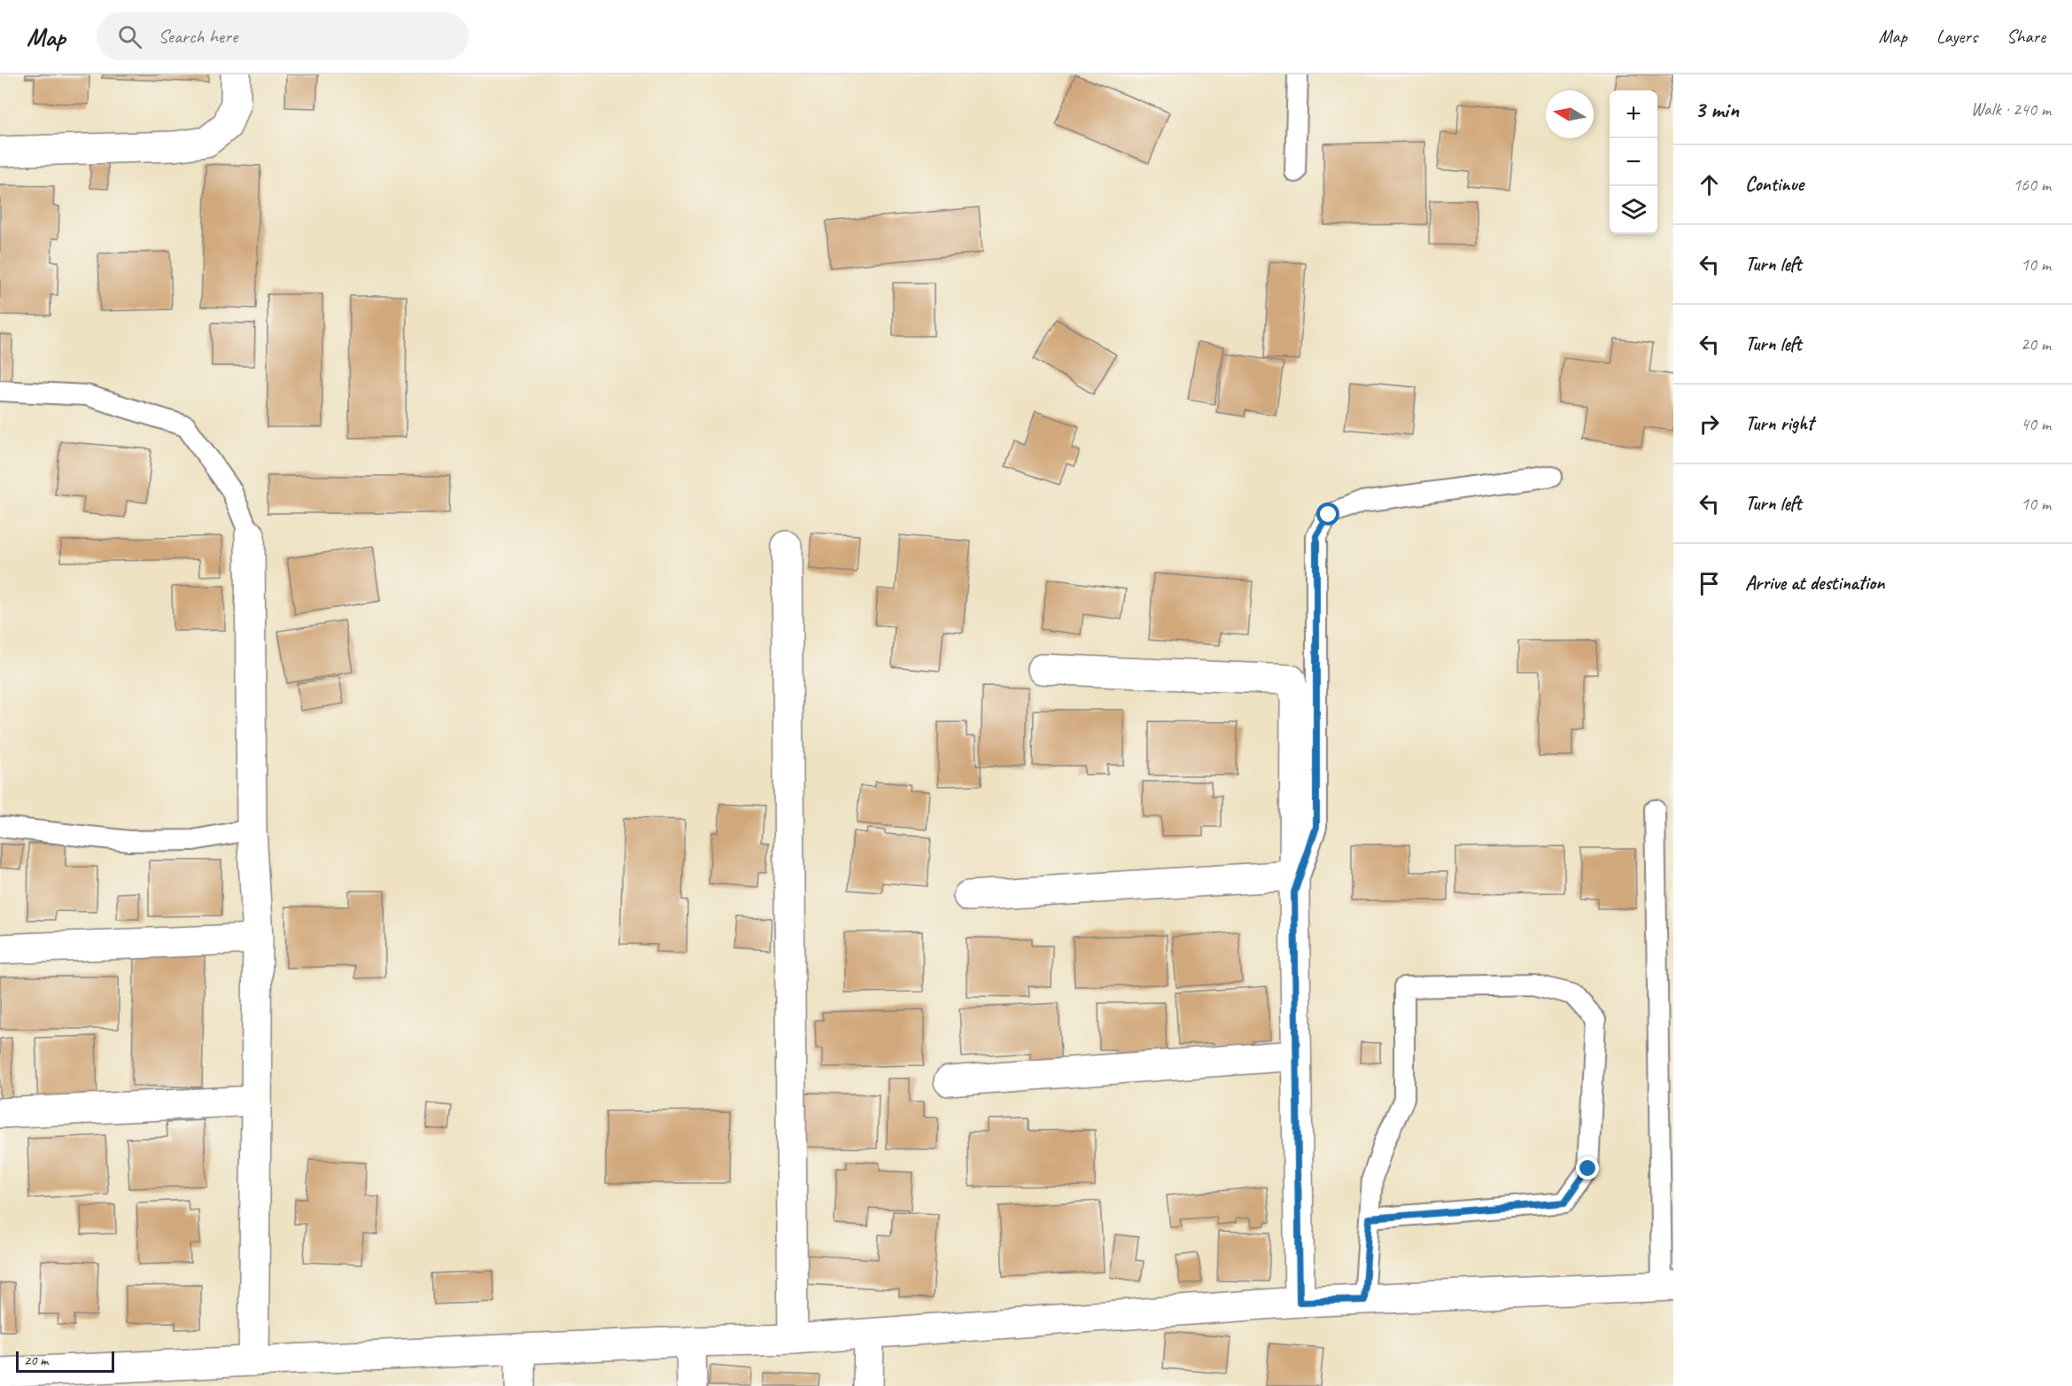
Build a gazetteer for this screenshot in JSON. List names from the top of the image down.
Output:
{
  "scale_bar": "20 m",
  "north": "left",
  "page": {
    "header": "Map",
    "search": "Search here",
    "nav": ["Map", "Layers", "Share"],
    "heading": ["3 min", "Walk · 240 m"],
    "map_buttons": ["+", "−"],
    "list": [
      ["Continue", "160 m"],
      ["Turn left", "10 m"],
      ["Turn left", "20 m"],
      ["Turn right", "40 m"],
      ["Turn left", "10 m"],
      "Arrive at destination"
    ],
    "scale": "20 m"
  }
}
